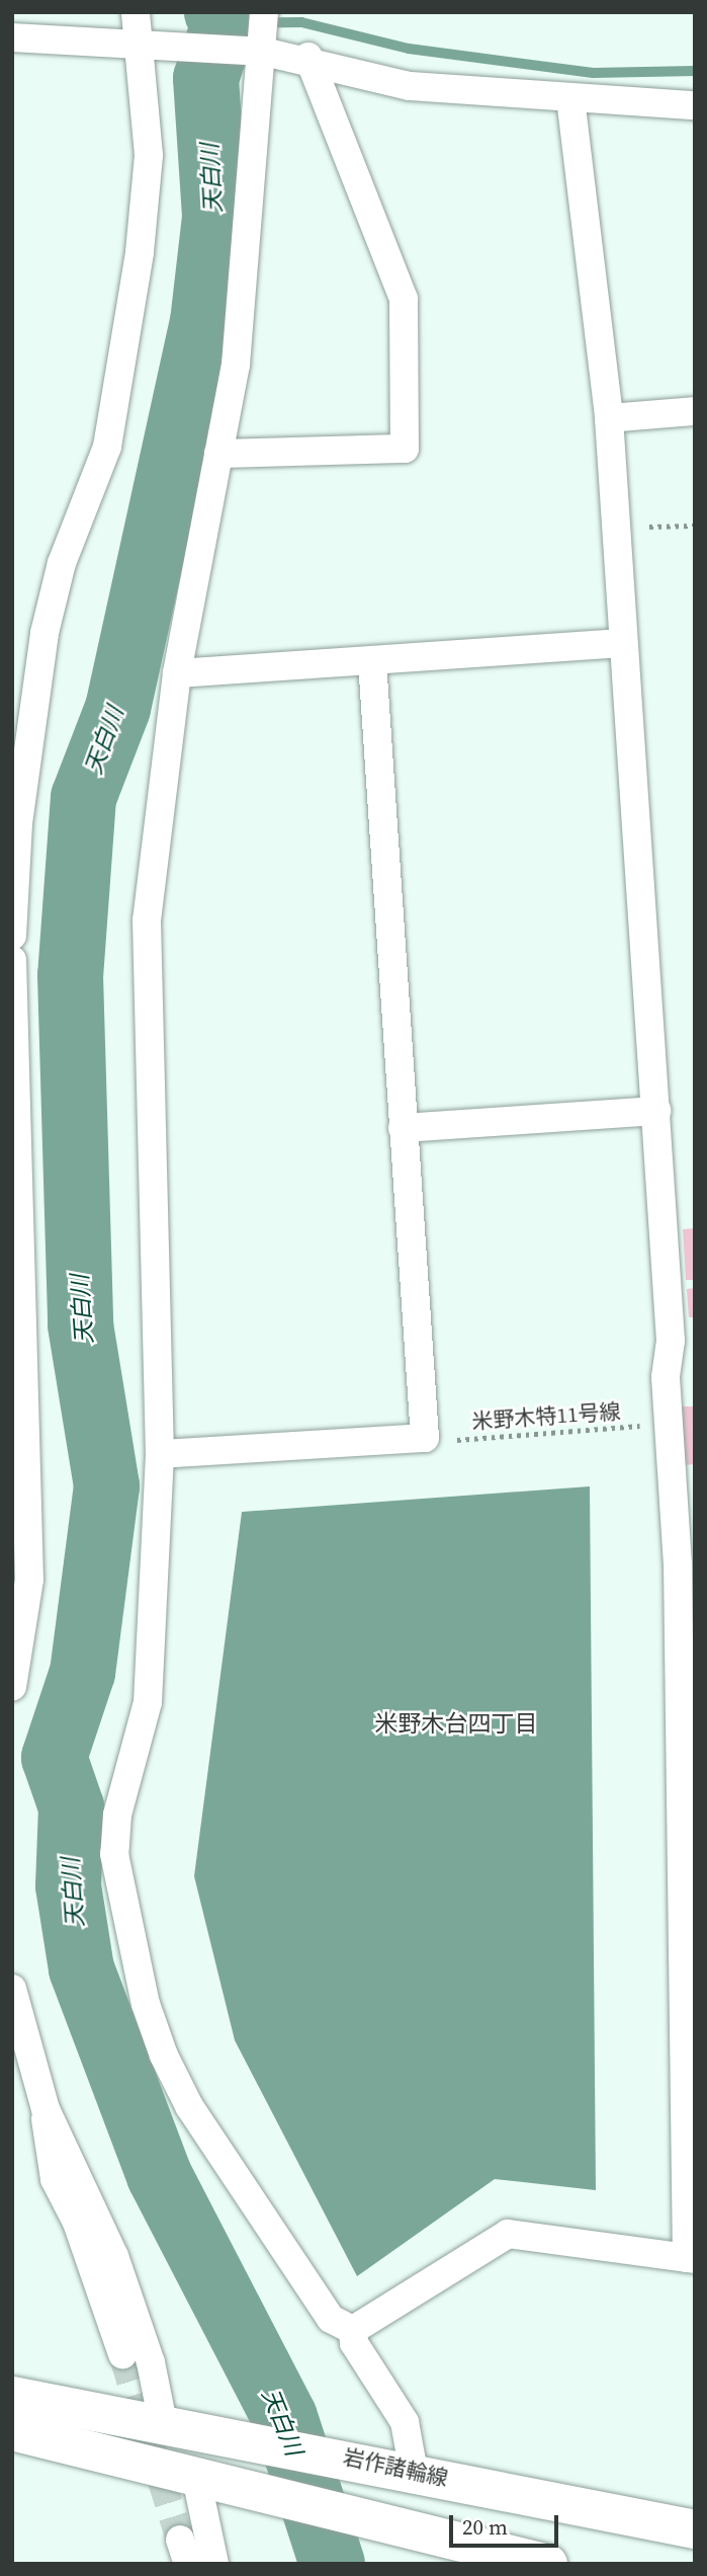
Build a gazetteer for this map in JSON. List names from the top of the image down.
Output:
{
  "streets": {
    "main road": ["岩作諸輪線"],
    "path": ["米野木特11号線"]
  },
  "districts": ["米野木台四丁目"],
  "water": ["天白川"],
  "scale_bar": "20 m"
}
